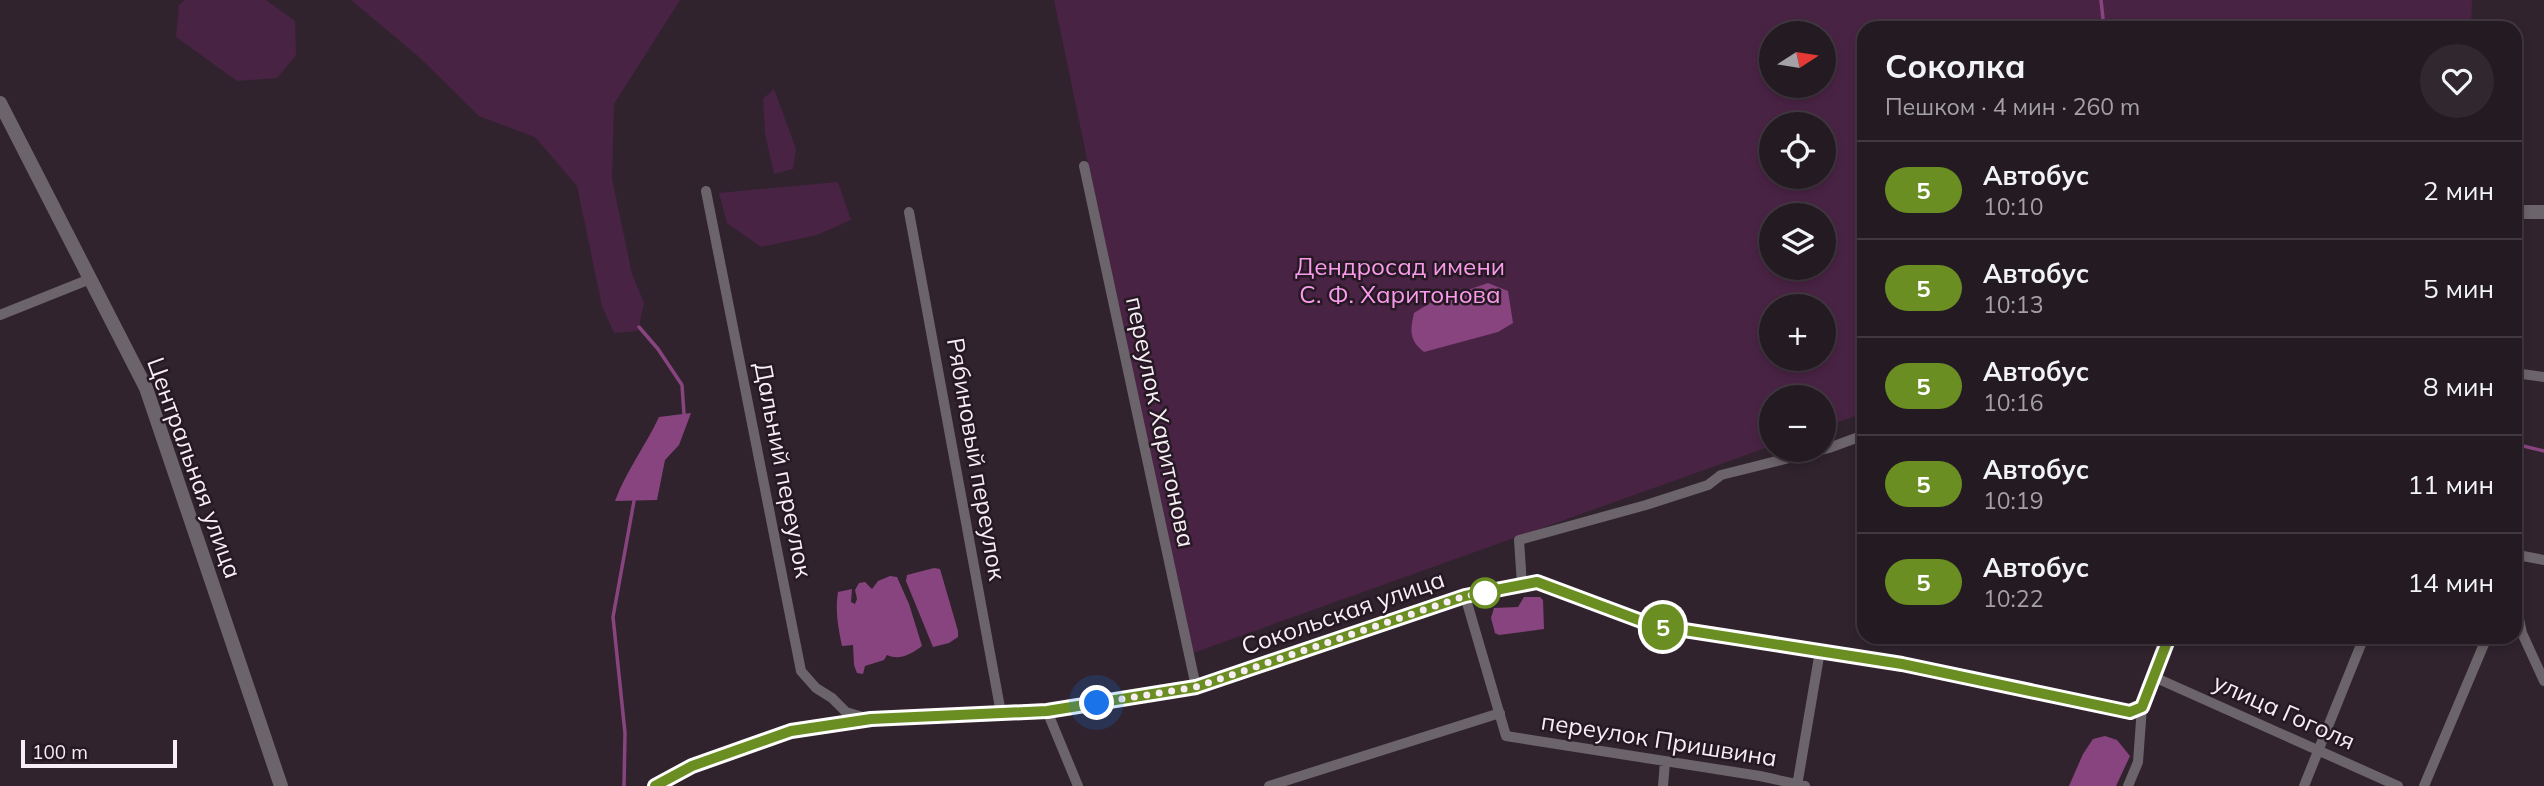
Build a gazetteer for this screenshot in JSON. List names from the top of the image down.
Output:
{
  "streets": {
    "street": [
      "переулок Харитонова",
      "Рябиновый переулок",
      "Центральная улица",
      "Дальний переулок",
      "Сокольская улица",
      "улица Гоголя",
      "переулок Пришвина"
    ]
  },
  "crossings": [
    ["переулок Харитонова", "Сокольская улица"],
    ["Рябиновый переулок", "Сокольская улица"],
    ["Дальний переулок", "Сокольская улица"]
  ],
  "parks": ["Дендросад имени С. Ф. Харитонова"],
  "lines": ["bus line 5"],
  "scale_bar": "100 m",
  "north": "right",
  "page": {
    "on_map": "5",
    "map_buttons": ["+", "−"],
    "heading": ["Соколка", "Пешком · 4 мин · 260 m"],
    "list": [
      {
        "mark": "5",
        "name": "Автобус",
        "note": "10:10",
        "value": "2 мин"
      },
      {
        "mark": "5",
        "name": "Автобус",
        "note": "10:13",
        "value": "5 мин"
      },
      {
        "mark": "5",
        "name": "Автобус",
        "note": "10:16",
        "value": "8 мин"
      },
      {
        "mark": "5",
        "name": "Автобус",
        "note": "10:19",
        "value": "11 мин"
      },
      {
        "mark": "5",
        "name": "Автобус",
        "note": "10:22",
        "value": "14 мин"
      }
    ],
    "scale": "100 m"
  }
}
